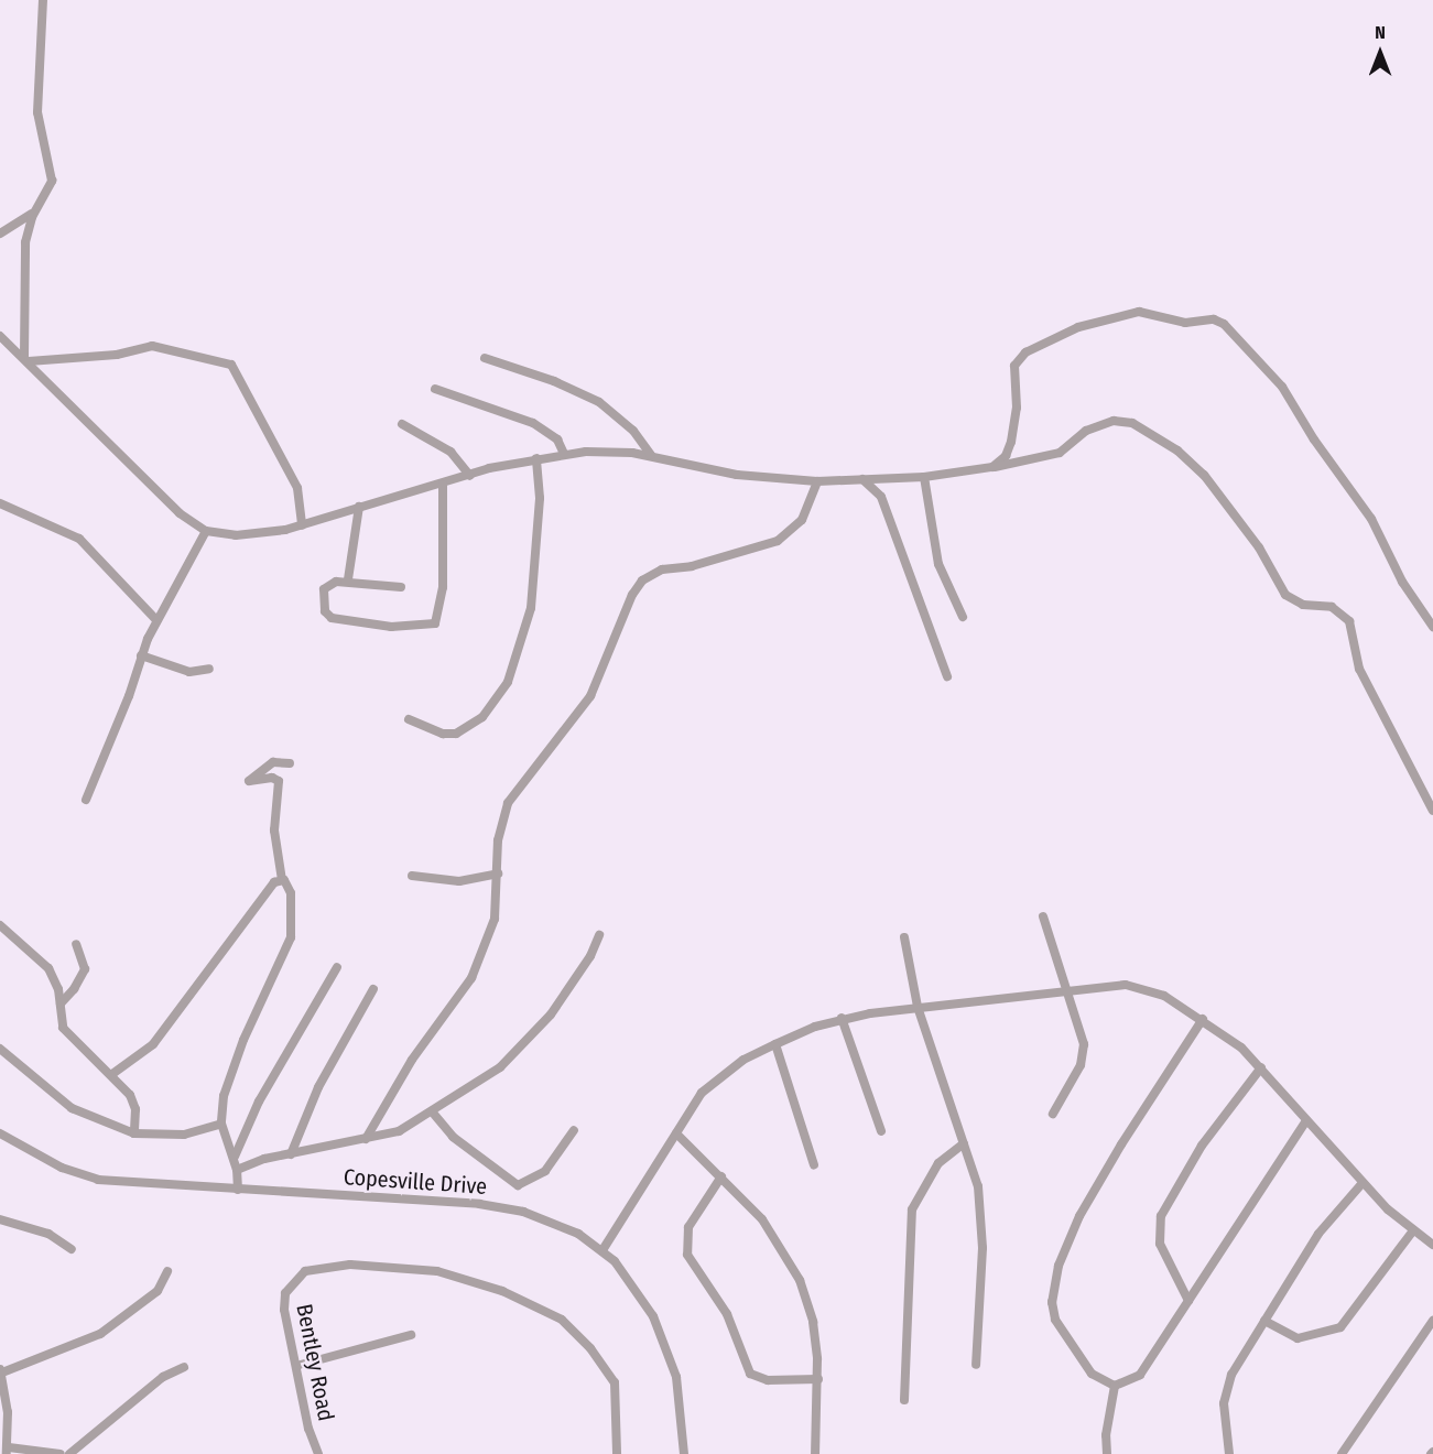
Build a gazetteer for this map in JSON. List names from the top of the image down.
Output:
{
  "streets": {
    "street": ["Copesville Drive", "Bentley Road"]
  },
  "north": "top"
}
